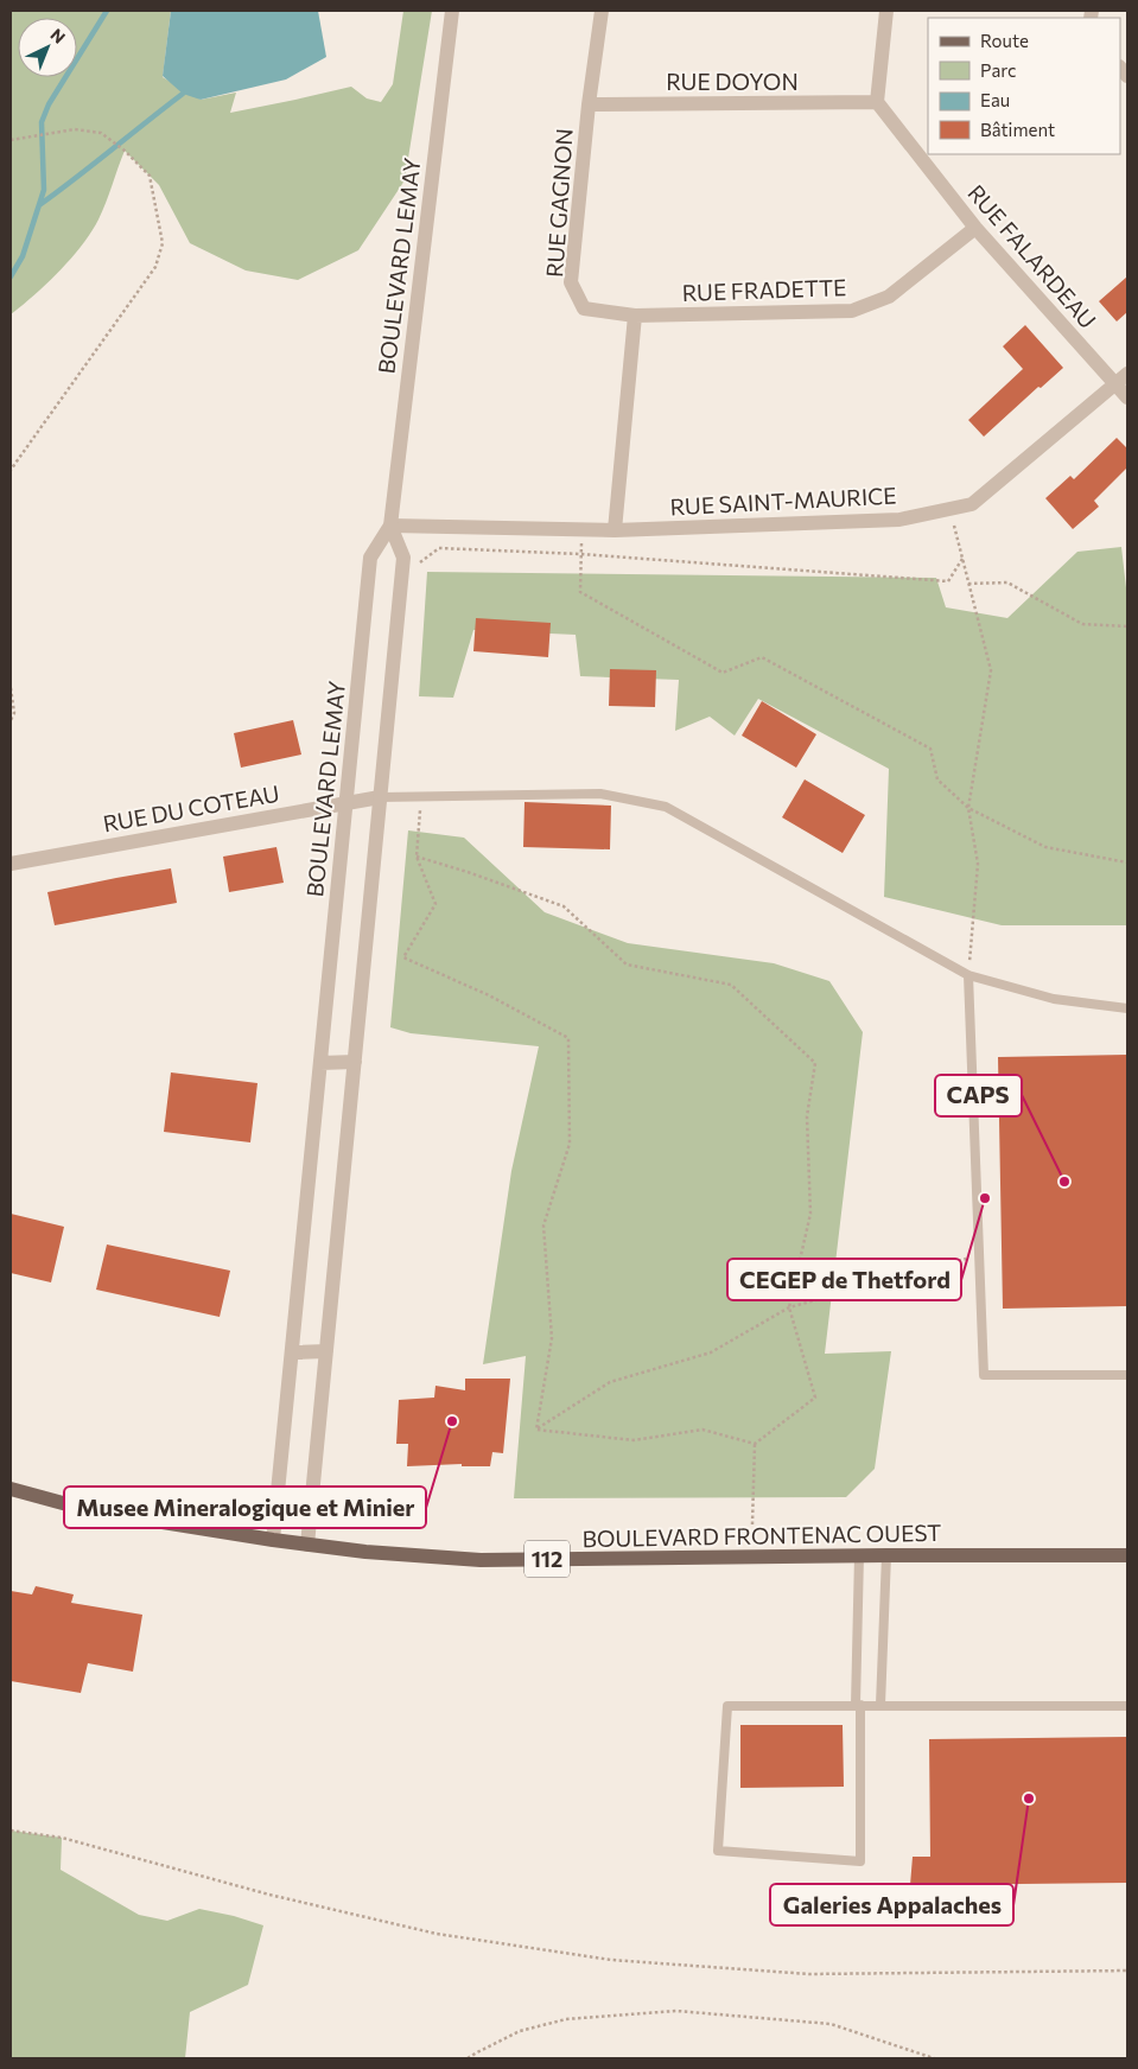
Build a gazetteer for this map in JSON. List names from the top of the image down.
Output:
{
  "streets": {
    "main road": ["BOULEVARD FRONTENAC OUEST", "112"],
    "street": [
      "RUE DOYON",
      "RUE GAGNON",
      "RUE FALARDEAU",
      "BOULEVARD LEMAY",
      "RUE FRADETTE",
      "RUE SAINT-MAURICE",
      "RUE DU COTEAU"
    ]
  },
  "crossings": [
    ["RUE DOYON", "RUE GAGNON"],
    ["RUE DOYON", "RUE FALARDEAU"],
    ["RUE GAGNON", "RUE FRADETTE"],
    ["RUE FALARDEAU", "RUE FRADETTE"],
    ["RUE FALARDEAU", "RUE SAINT-MAURICE"],
    ["BOULEVARD LEMAY", "RUE SAINT-MAURICE"],
    ["BOULEVARD LEMAY", "RUE DU COTEAU"],
    ["BOULEVARD LEMAY", "BOULEVARD FRONTENAC OUEST"]
  ],
  "places": [
    "CAPS",
    "CEGEP de Thetford",
    "Musee Mineralogique et Minier",
    "Galeries Appalaches"
  ],
  "legend": [
    "Route",
    "Parc",
    "Eau",
    "Bâtiment"
  ],
  "north": "top right"
}
